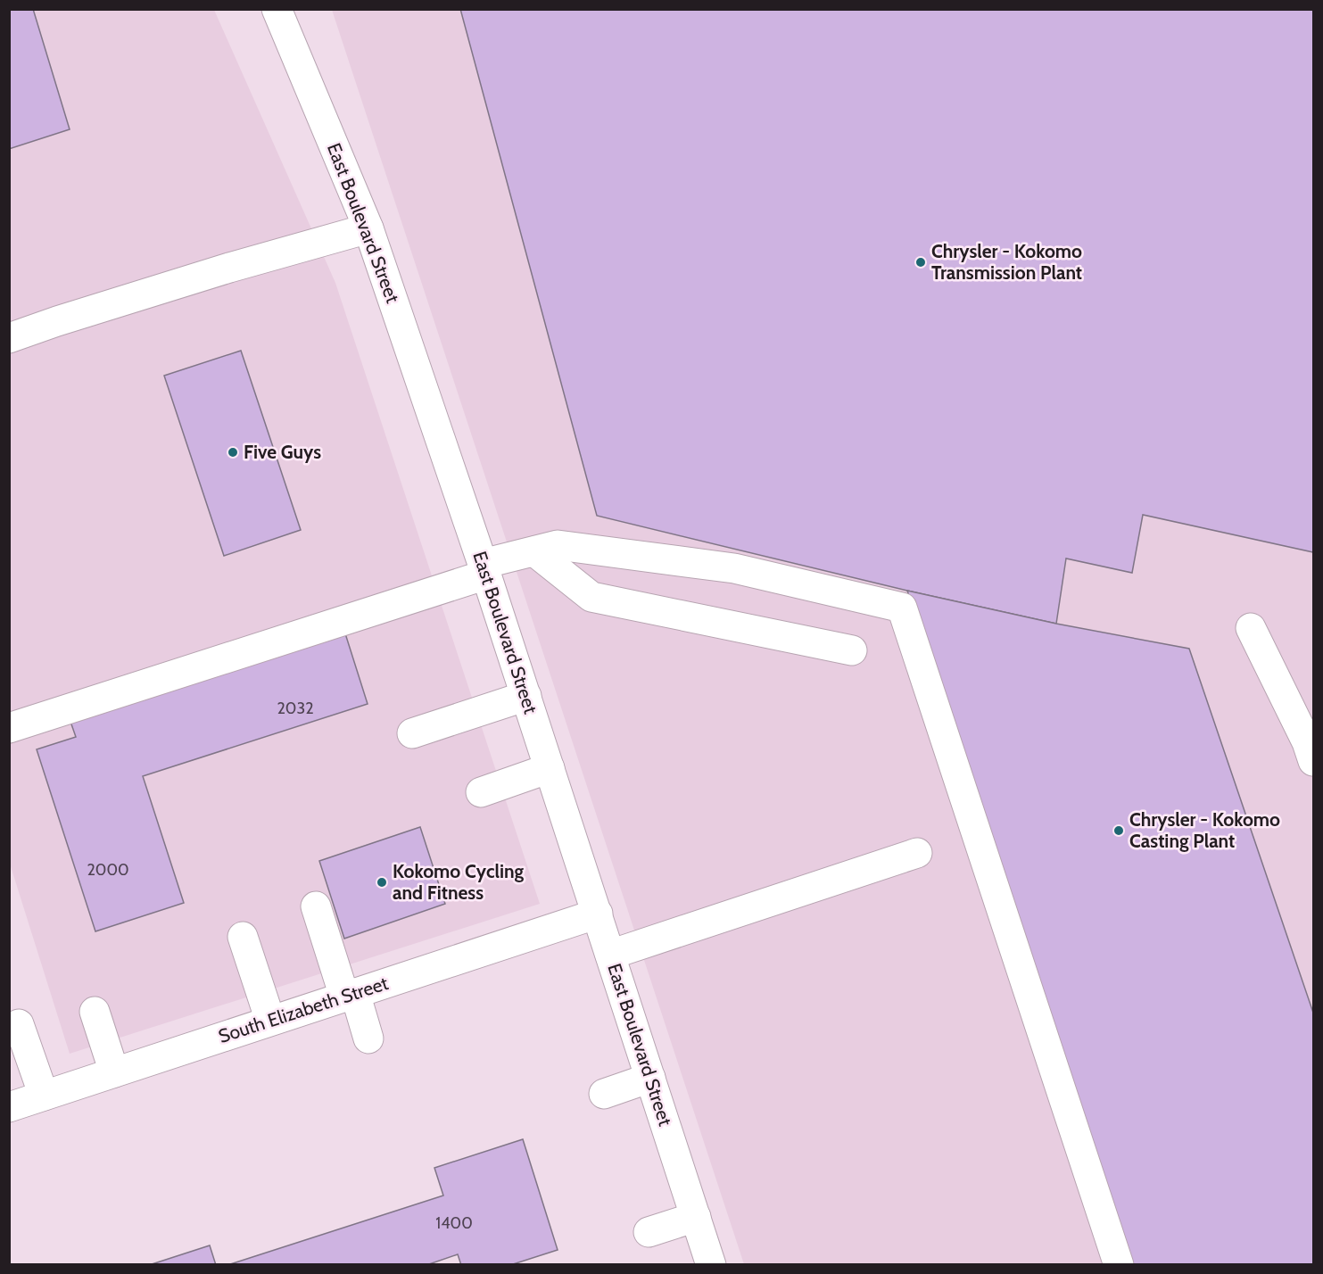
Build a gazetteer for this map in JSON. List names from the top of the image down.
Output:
{
  "streets": {
    "main road": ["East Boulevard Street", "South Elizabeth Street"]
  },
  "crossings": [
    ["East Boulevard Street", "South Elizabeth Street"]
  ],
  "places": [
    "Chrysler - Kokomo Transmission Plant",
    "Five Guys",
    "Chrysler - Kokomo Casting Plant",
    "Kokomo Cycling and Fitness"
  ],
  "house_numbers": ["2032", "2000", "1400"]
}
